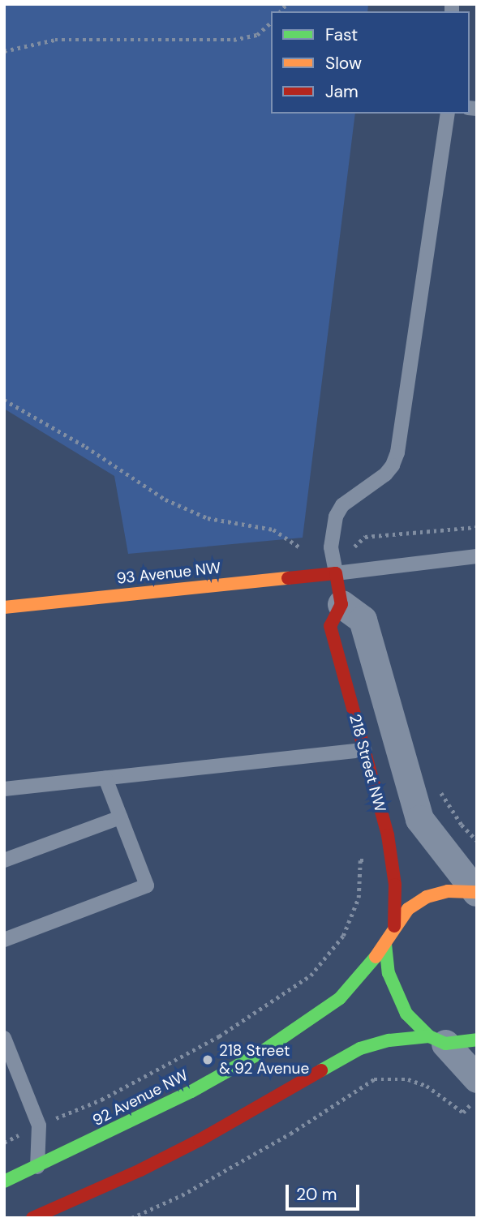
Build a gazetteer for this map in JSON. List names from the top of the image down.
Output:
{
  "streets": {
    "main road": ["93 Avenue NW", "218 Street NW", "92 Avenue NW"]
  },
  "crossings": [
    ["218 Street NW", "92 Avenue NW"]
  ],
  "places": ["218 Street & 92 Avenue"],
  "legend": ["Fast", "Slow", "Jam"],
  "scale_bar": "20 m"
}
